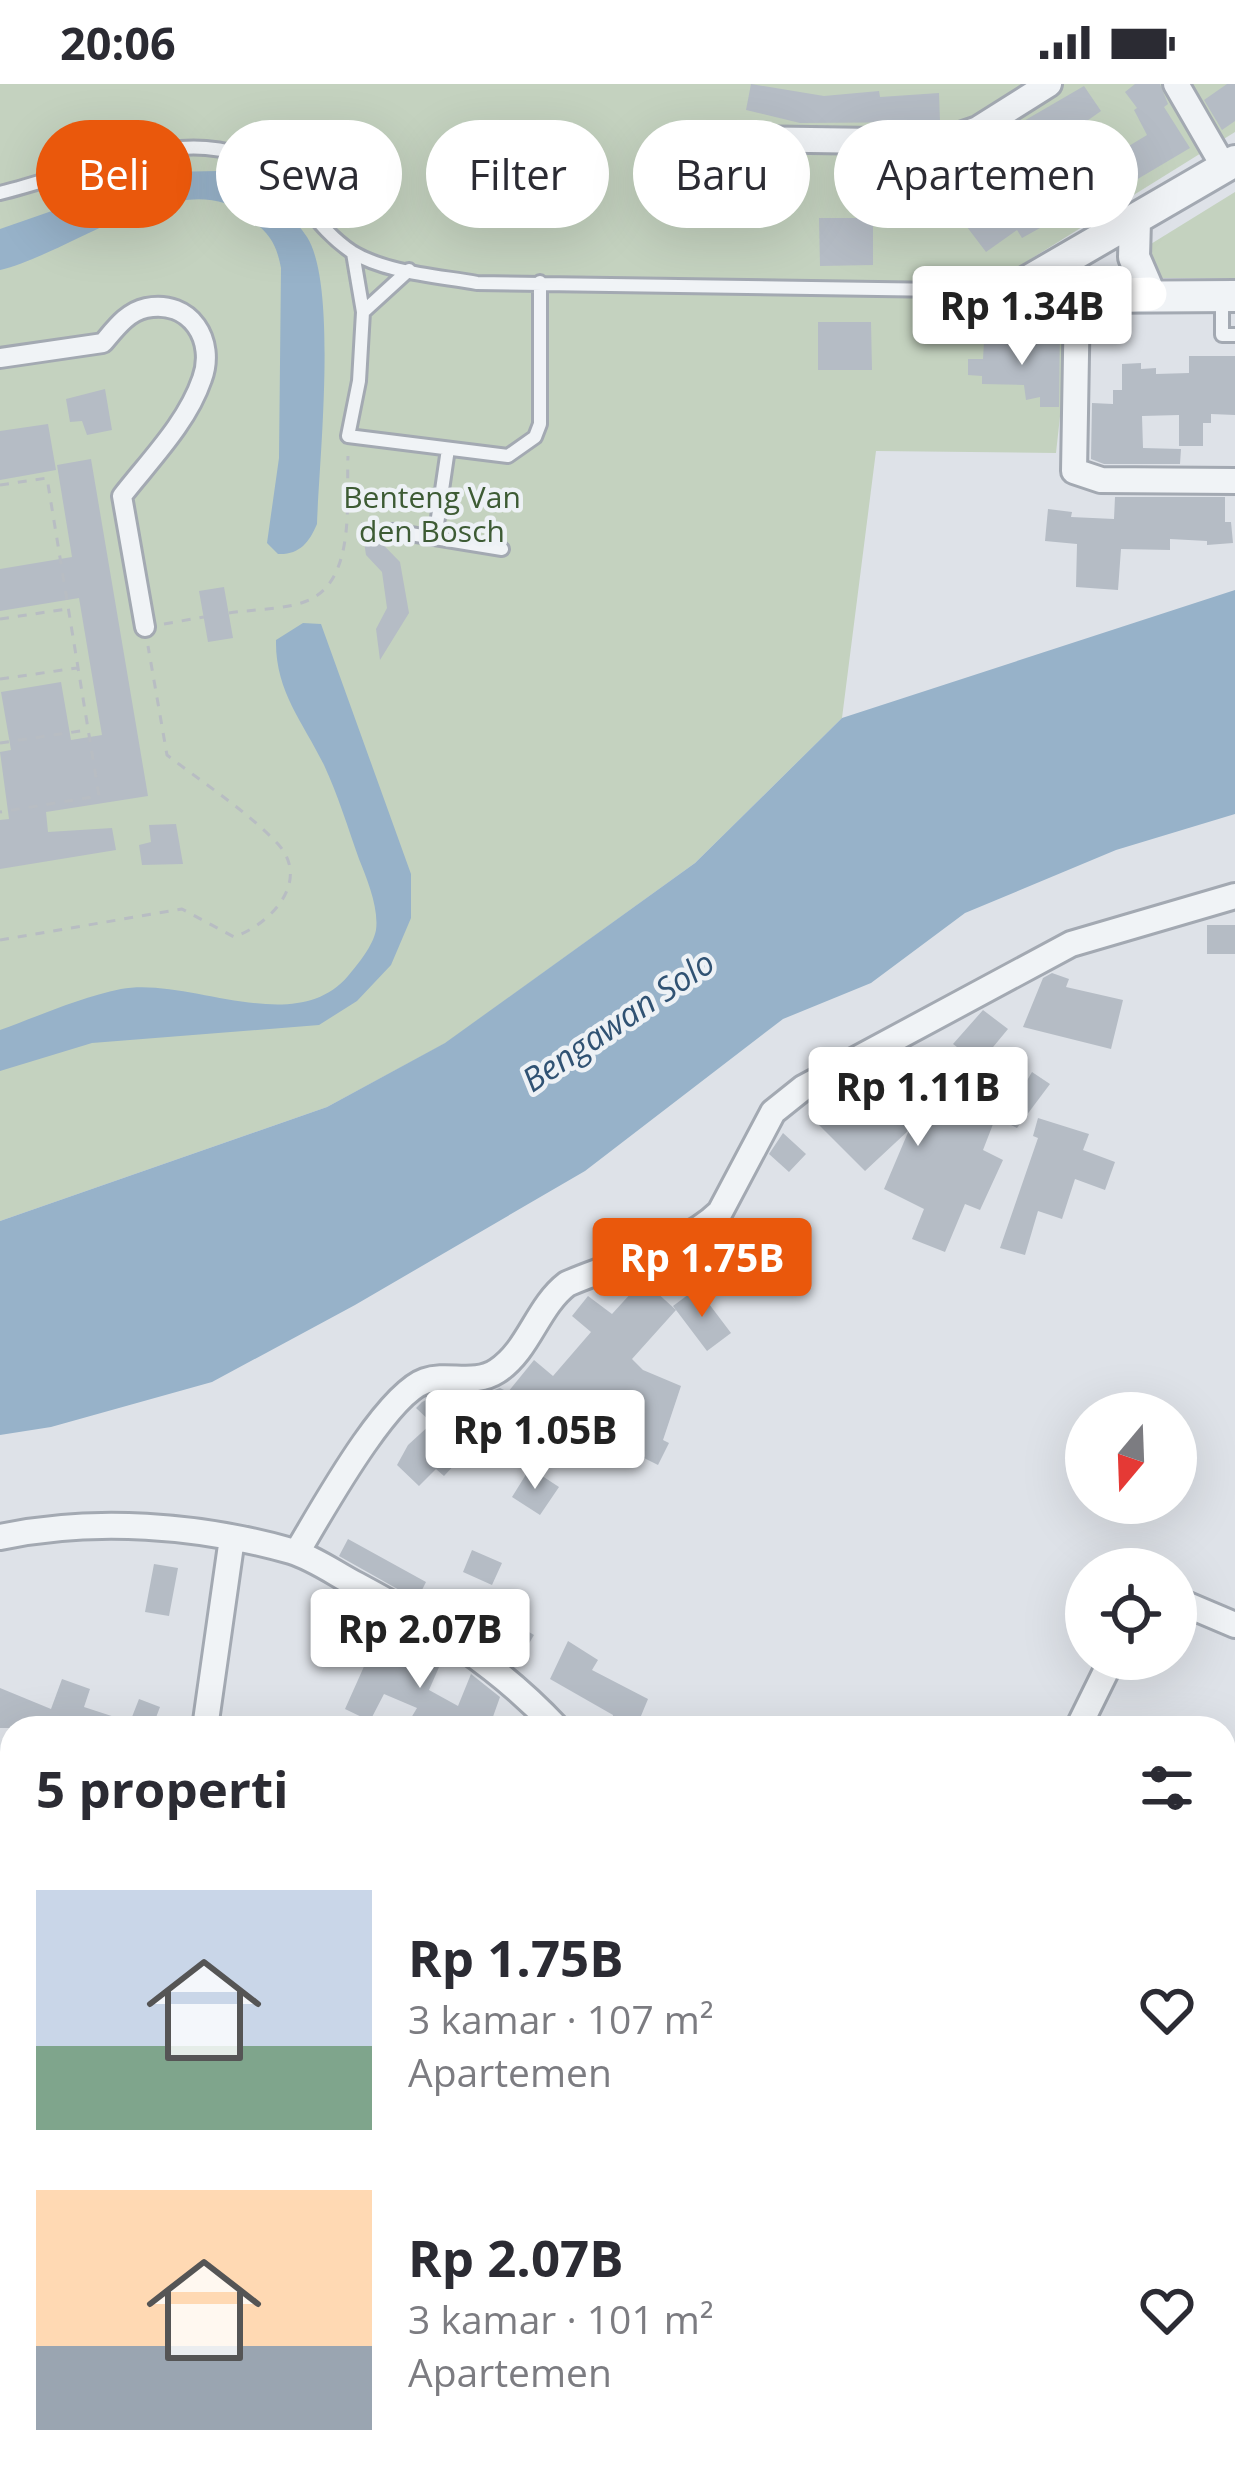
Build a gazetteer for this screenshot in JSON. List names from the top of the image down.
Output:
{
  "water": ["Bengawan Solo"],
  "parks": ["Benteng Van den Bosch"],
  "north": "bottom",
  "page": {
    "status": "20:06",
    "chip": [
      "Beli",
      "Sewa",
      "Filter",
      "Baru",
      "Apartemen"
    ],
    "price": [
      "Rp 1.34B",
      "Rp 1.11B",
      "Rp 1.75B",
      "Rp 1.05B",
      "Rp 2.07B"
    ],
    "heading": "5 properti",
    "list": [
      {
        "name": "Rp 1.75B",
        "note": "3 kamar · 107 m² · Apartemen"
      },
      {
        "name": "Rp 2.07B",
        "note": "3 kamar · 101 m² · Apartemen"
      }
    ]
  }
}
